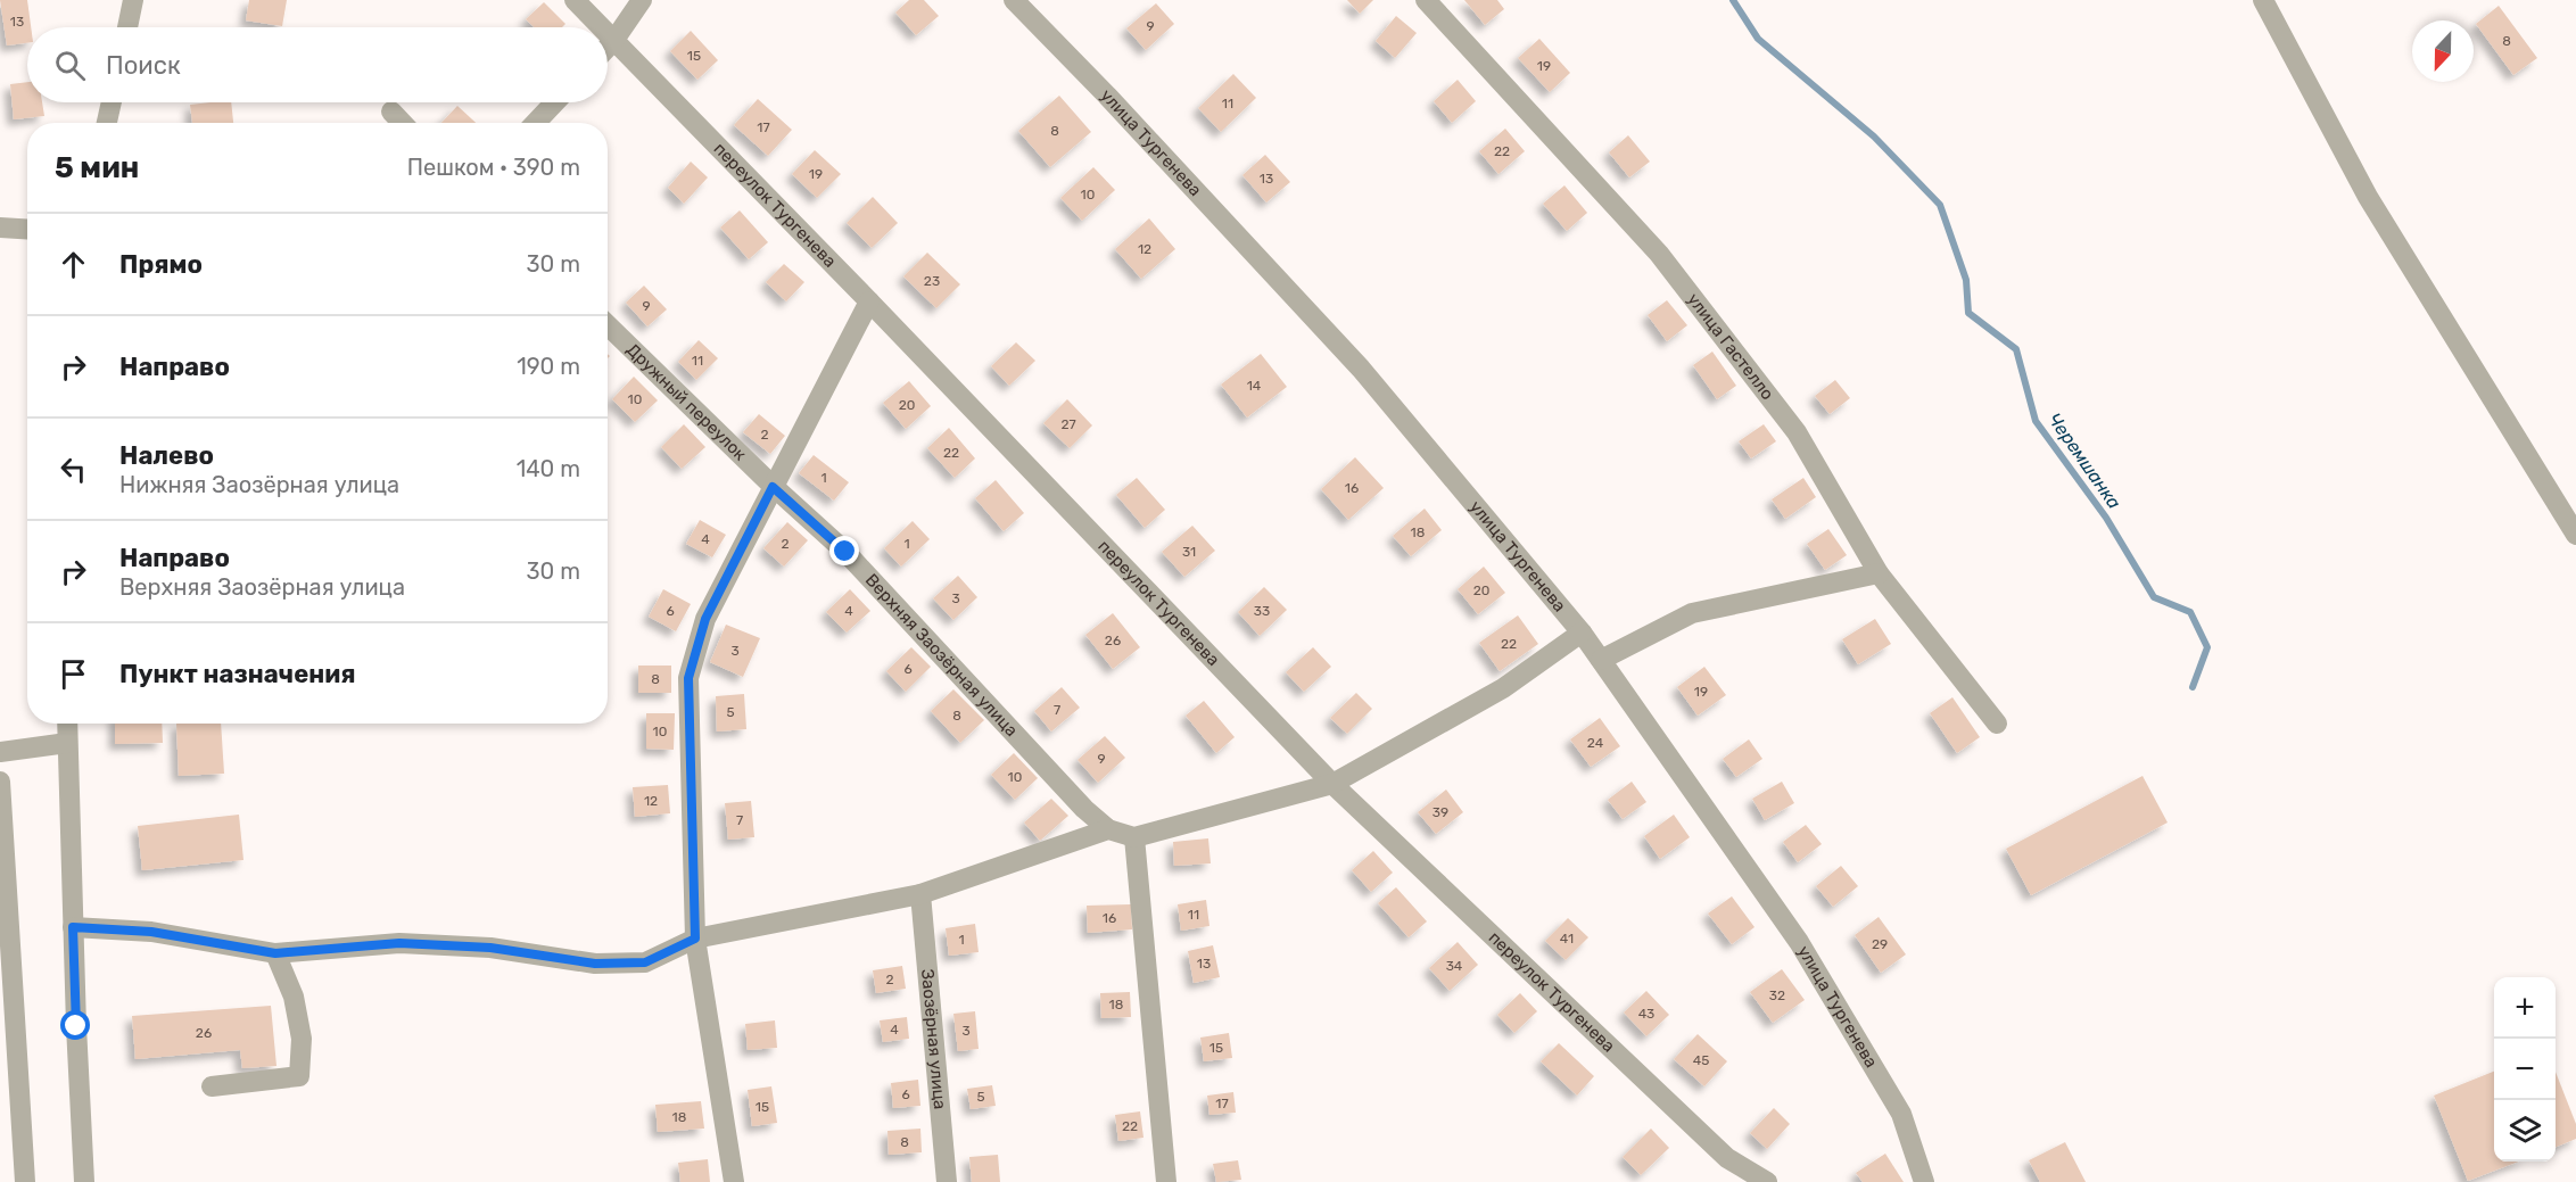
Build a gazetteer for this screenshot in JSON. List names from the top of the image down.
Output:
{
  "streets": {
    "street": [
      "улица Тургенева",
      "переулок Тургенева",
      "улица Гастелло",
      "Дружный переулок",
      "Верхняя Заозёрная улица",
      "Заозёрная улица"
    ]
  },
  "crossings": [
    ["Дружный переулок", "Верхняя Заозёрная улица"]
  ],
  "water": ["Черемшанка"],
  "house_numbers": [
    "13",
    "9",
    "8",
    "15",
    "19",
    "11",
    "17",
    "8",
    "22",
    "19",
    "13",
    "10",
    "12",
    "23",
    "9",
    "11",
    "14",
    "10",
    "20",
    "27",
    "2",
    "22",
    "1",
    "16",
    "18",
    "4",
    "2",
    "1",
    "31",
    "20",
    "3",
    "6",
    "4",
    "33",
    "26",
    "22",
    "3",
    "6",
    "8",
    "19",
    "7",
    "5",
    "8",
    "10",
    "24",
    "9",
    "10",
    "12",
    "39",
    "7",
    "11",
    "16",
    "41",
    "1",
    "29",
    "13",
    "34",
    "2",
    "32",
    "18",
    "43",
    "4",
    "3",
    "26",
    "15",
    "45",
    "6",
    "5",
    "17",
    "15",
    "18",
    "22",
    "8"
  ],
  "north": "bottom",
  "page": {
    "search": "Поиск",
    "heading": ["5 мин", "Пешком · 390 m"],
    "list": [
      ["Прямо", "30 m"],
      ["Направо", "190 m"],
      ["Налево", "Нижняя Заозёрная улица", "140 m"],
      ["Направо", "Верхняя Заозёрная улица", "30 m"],
      "Пункт назначения"
    ],
    "map_buttons": ["+", "−"]
  }
}
